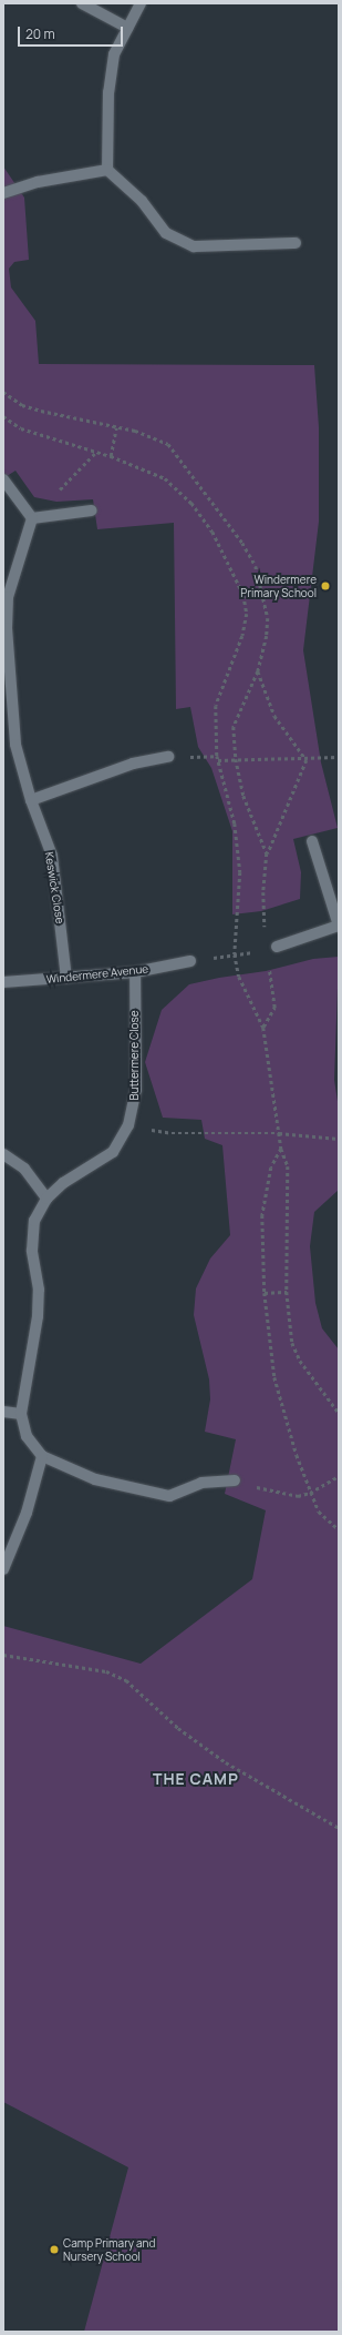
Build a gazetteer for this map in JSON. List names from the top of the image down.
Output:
{
  "streets": {
    "street": ["Keswick Close", "Windermere Avenue", "Buttermere Close"]
  },
  "crossings": [
    ["Keswick Close", "Windermere Avenue"],
    ["Windermere Avenue", "Buttermere Close"]
  ],
  "districts": ["THE CAMP"],
  "places": ["Windermere Primary School", "Camp Primary and Nursery School"],
  "scale_bar": "20 m"
}
